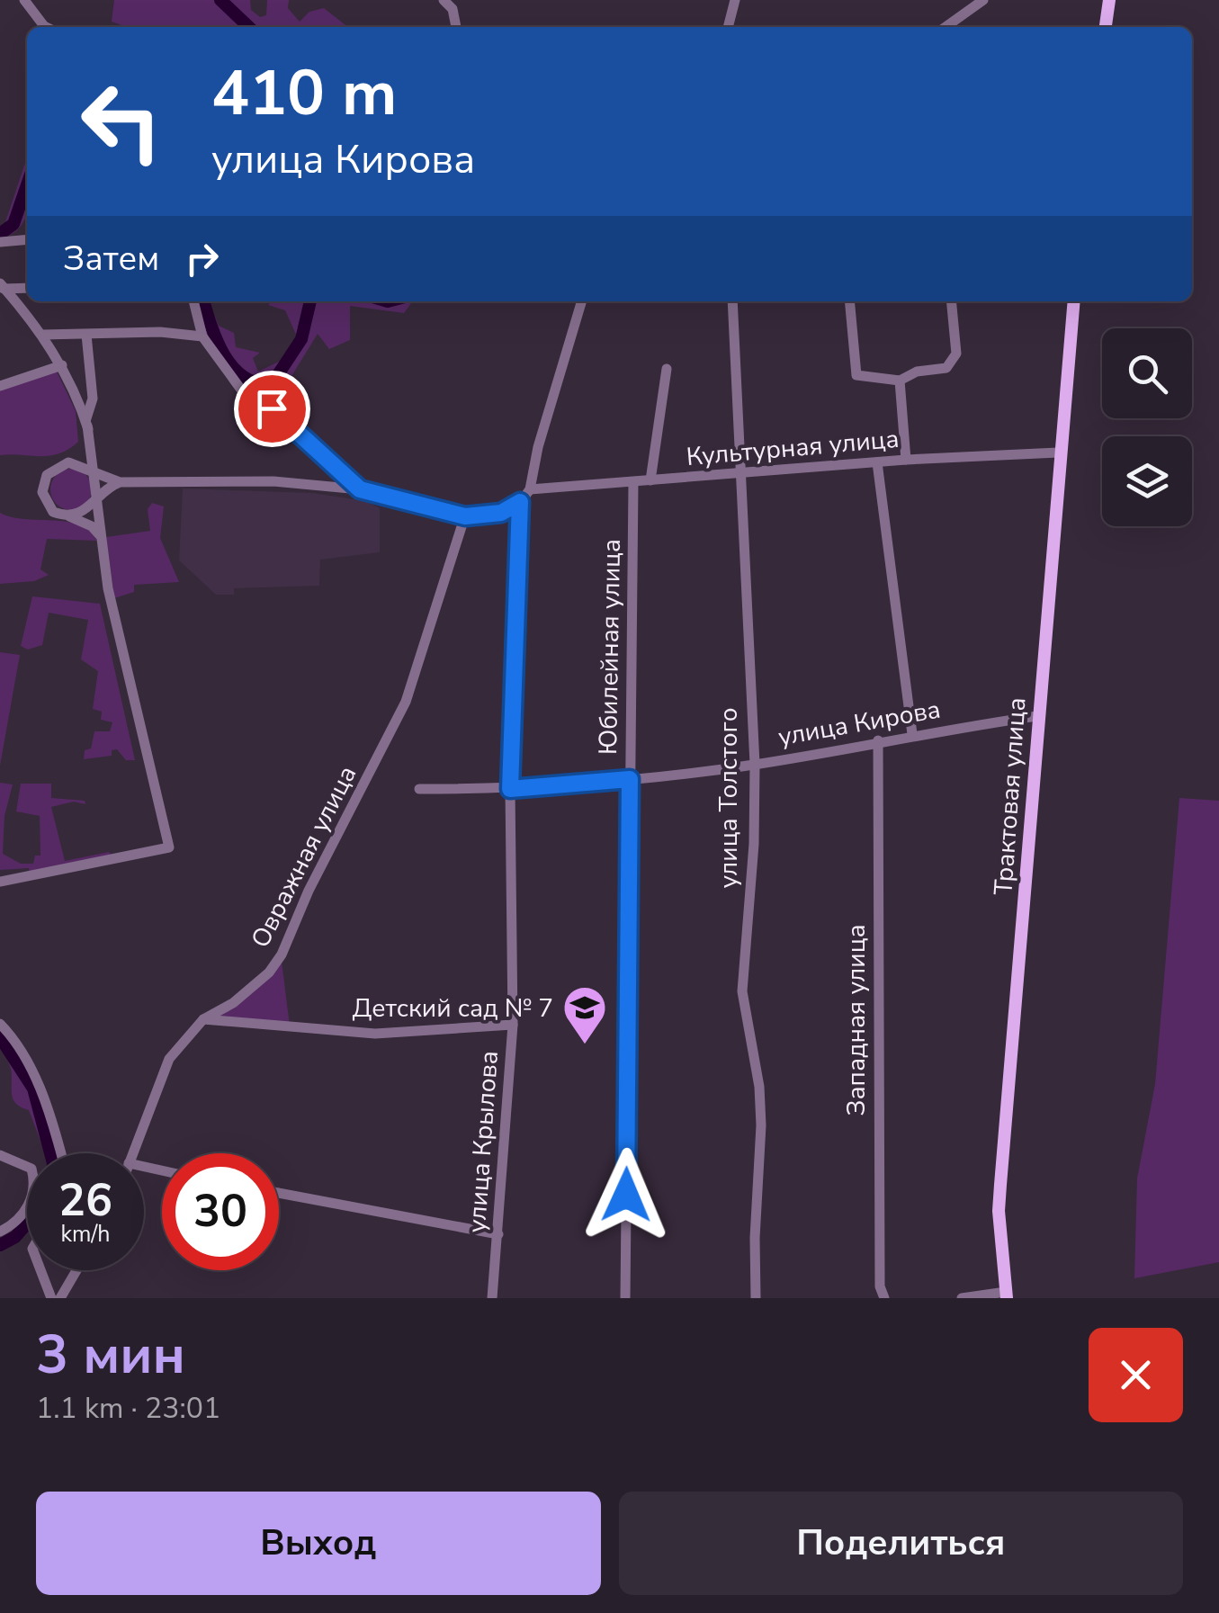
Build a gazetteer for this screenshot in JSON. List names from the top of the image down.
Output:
{
  "streets": {
    "main road": ["Трактовая улица"],
    "street": [
      "Культурная улица",
      "Юбилейная улица",
      "улица Кирова",
      "улица Толстого",
      "Овражная улица",
      "Западная улица",
      "улица Крылова"
    ]
  },
  "crossings": [
    ["Культурная улица", "Юбилейная улица"],
    ["Культурная улица", "Трактовая улица"],
    ["Культурная улица", "улица Толстого"],
    ["Юбилейная улица", "улица Кирова"],
    ["улица Кирова", "Трактовая улица"],
    ["улица Кирова", "улица Толстого"],
    ["улица Кирова", "Западная улица"],
    ["улица Кирова", "улица Крылова"]
  ],
  "places": {
    "school or university": ["Детский сад № 7"]
  },
  "page": {
    "turn": ["410 m", "улица Кирова"],
    "then": "Затем",
    "speed": "26 km/h",
    "limit": "30",
    "heading": ["3 мин", "1.1 km · 23:01"],
    "buttons": ["Выход", "Поделиться"]
  }
}
